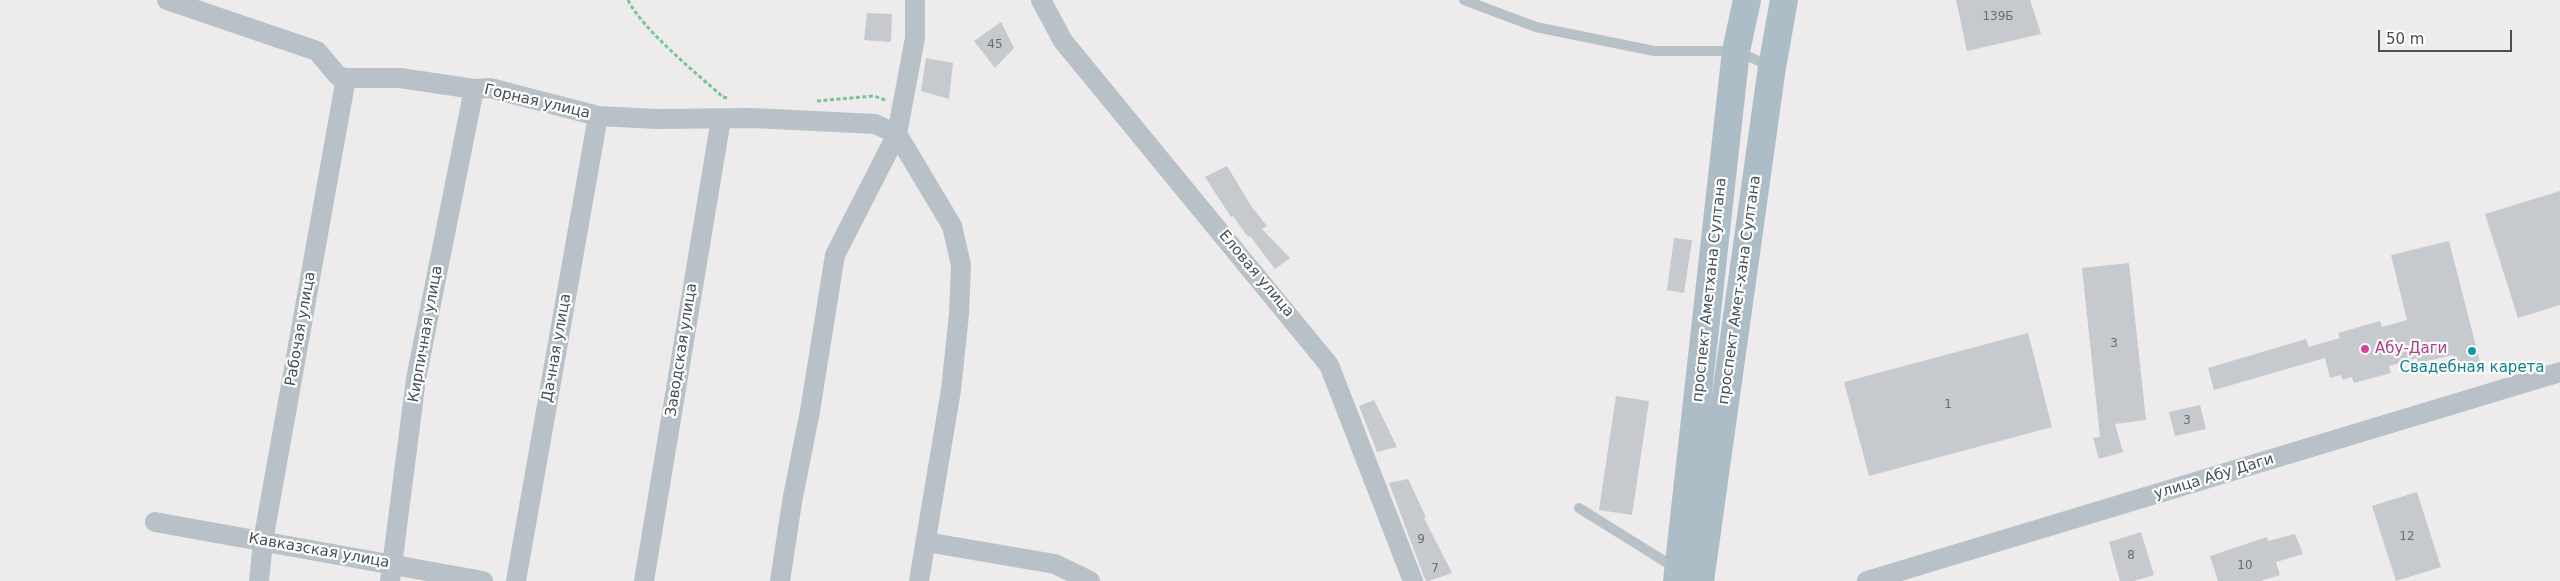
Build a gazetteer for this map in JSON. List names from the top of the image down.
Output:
{
  "streets": {
    "main road": ["проспект Аметхана Султана", "проспект Амет-хана Султана"],
    "street": [
      "Горная улица",
      "Еловая улица",
      "Рабочая улица",
      "Кирпичная улица",
      "Дачная улица",
      "Заводская улица",
      "улица Абу Даги",
      "Кавказская улица"
    ]
  },
  "crossings": [
    ["Горная улица", "Рабочая улица"],
    ["Горная улица", "Кирпичная улица"],
    ["Горная улица", "Дачная улица"],
    ["Горная улица", "Заводская улица"],
    ["проспект Аметхана Султана", "проспект Амет-хана Султана"],
    ["Рабочая улица", "Кавказская улица"],
    ["Кирпичная улица", "Кавказская улица"]
  ],
  "places": ["Абу-Даги", "Свадебная карета"],
  "house_numbers": [
    "139Б",
    "45",
    "3",
    "1",
    "3",
    "12",
    "9",
    "8",
    "10",
    "7"
  ],
  "scale_bar": "50 m"
}
